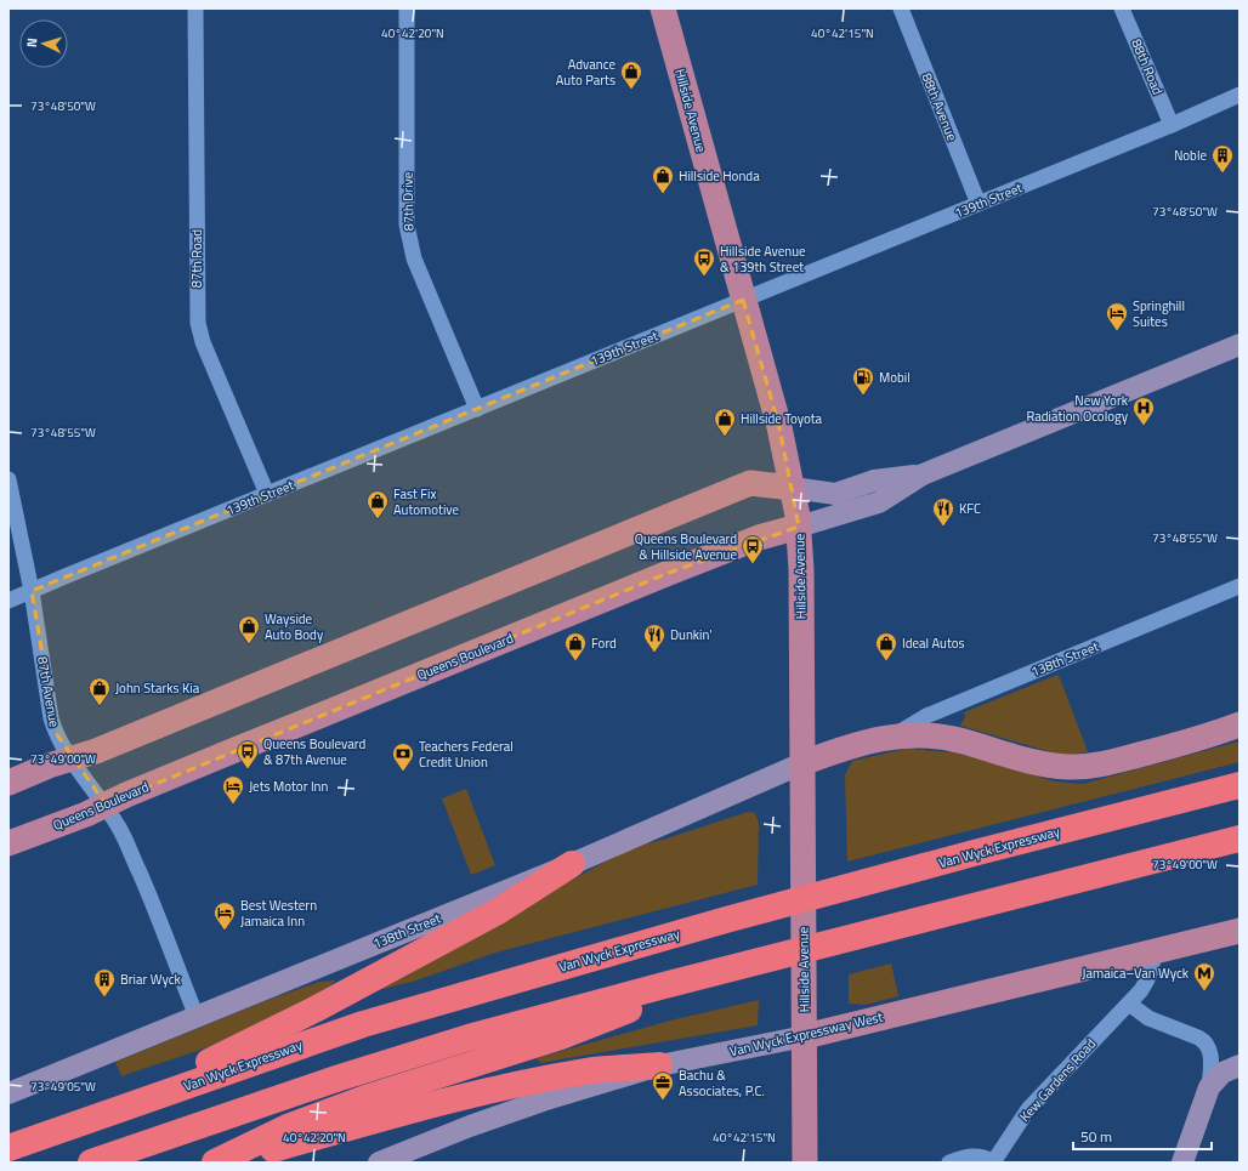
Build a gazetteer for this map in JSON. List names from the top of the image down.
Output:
{
  "streets": {
    "highway": ["Van Wyck Expressway"],
    "main road": [
      "Hillside Avenue",
      "Queens Boulevard",
      "138th Street",
      "Van Wyck Expressway West"
    ],
    "street": [
      "88th Road",
      "88th Avenue",
      "139th Street",
      "87th Drive",
      "87th Road",
      "87th Avenue",
      "Kew Gardens Road"
    ]
  },
  "crossings": [
    ["88th Road", "139th Street"],
    ["88th Avenue", "139th Street"],
    ["Hillside Avenue", "139th Street"],
    ["Hillside Avenue", "Queens Boulevard"],
    ["Hillside Avenue", "138th Street"],
    ["Hillside Avenue", "Van Wyck Expressway West"],
    ["139th Street", "87th Drive"],
    ["139th Street", "87th Road"],
    ["139th Street", "87th Avenue"],
    ["Queens Boulevard", "87th Avenue"],
    ["138th Street", "87th Avenue"],
    ["Van Wyck Expressway West", "Kew Gardens Road"]
  ],
  "places": {
    "shop": [
      "Advance Auto Parts",
      "Hillside Honda",
      "Hillside Toyota",
      "Fast Fix Automotive",
      "Wayside Auto Body",
      "Ford",
      "Ideal Autos",
      "John Starks Kia"
    ],
    "building": ["Noble", "Briar Wyck"],
    "bus stop": ["Hillside Avenue & 139th Street", "Queens Boulevard & Hillside Avenue", "Queens Boulevard & 87th Avenue"],
    "hotel": ["Springhill Suites", "Jets Motor Inn", "Best Western Jamaica Inn"],
    "fuel station": ["Mobil"],
    "hospital": ["New York Radiation Ocology"],
    "restaurant": ["KFC", "Dunkin'"],
    "bank": ["Teachers Federal Credit Union"],
    "metro station": ["Jamaica–Van Wyck"],
    "office": ["Bachu & Associates, P.C."]
  },
  "scale_bar": "50 m",
  "north": "left",
  "coordinates": [
    "40°42'20\"N",
    "40°42'15\"N",
    "73°48'50\"W",
    "73°48'55\"W",
    "73°49'00\"W",
    "73°49'05\"W"
  ]
}
